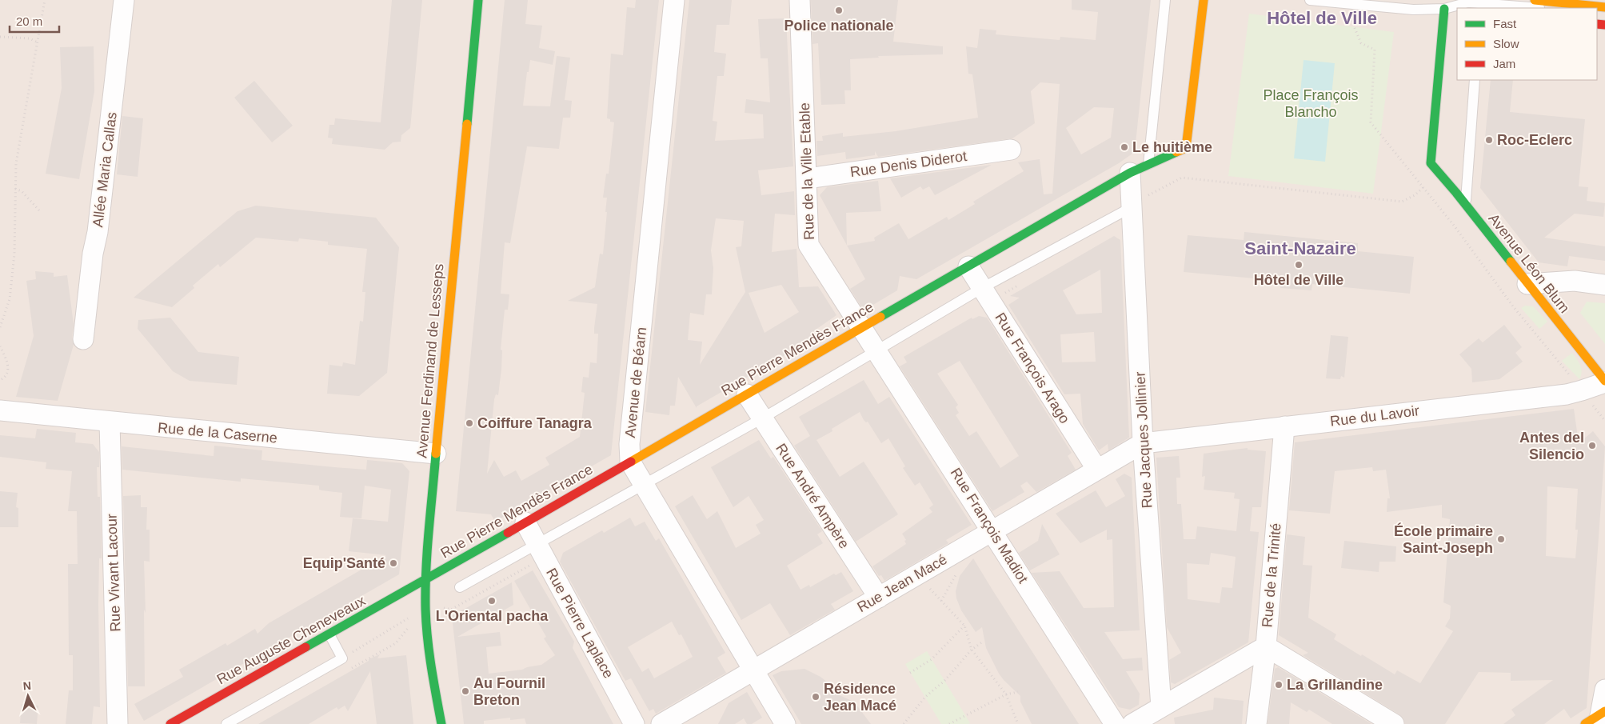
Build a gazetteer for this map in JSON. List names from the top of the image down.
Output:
{
  "streets": {
    "main road": [
      "Avenue Léon Blum",
      "Rue Pierre Mendès France",
      "Avenue Ferdinand de Lesseps",
      "Rue Auguste Cheneveaux"
    ],
    "street": [
      "Rue Denis Diderot",
      "Allée Maria Callas",
      "Rue de la Ville Etable",
      "Rue François Arago",
      "Avenue de Béarn",
      "Rue du Lavoir",
      "Rue de la Caserne",
      "Rue Jacques Jollinier",
      "Rue André Ampère",
      "Rue François Madiot",
      "Rue Vivant Lacour",
      "Rue de la Trinité",
      "Rue Jean Macé",
      "Rue Pierre Laplace"
    ]
  },
  "crossings": [
    ["Rue Denis Diderot", "Rue de la Ville Etable"],
    ["Rue de la Ville Etable", "Rue Pierre Mendès France"],
    ["Rue de la Ville Etable", "Rue François Madiot"],
    ["Avenue Léon Blum", "Rue du Lavoir"],
    ["Rue Pierre Mendès France", "Avenue Ferdinand de Lesseps"],
    ["Rue Pierre Mendès France", "Rue François Arago"],
    ["Rue Pierre Mendès France", "Avenue de Béarn"],
    ["Rue Pierre Mendès France", "Rue Jacques Jollinier"],
    ["Rue Pierre Mendès France", "Rue André Ampère"],
    ["Rue Pierre Mendès France", "Rue François Madiot"],
    ["Rue Pierre Mendès France", "Rue Pierre Laplace"],
    ["Rue Pierre Mendès France", "Rue Auguste Cheneveaux"],
    ["Avenue Ferdinand de Lesseps", "Rue de la Caserne"],
    ["Avenue Ferdinand de Lesseps", "Rue Auguste Cheneveaux"],
    ["Rue François Arago", "Rue Jean Macé"],
    ["Avenue de Béarn", "Rue Jean Macé"],
    ["Rue du Lavoir", "Rue Jacques Jollinier"],
    ["Rue du Lavoir", "Rue de la Trinité"],
    ["Rue du Lavoir", "Rue Jean Macé"],
    ["Rue de la Caserne", "Rue Vivant Lacour"],
    ["Rue Jacques Jollinier", "Rue Jean Macé"],
    ["Rue André Ampère", "Rue Jean Macé"],
    ["Rue François Madiot", "Rue Jean Macé"]
  ],
  "districts": ["Hôtel de Ville", "Saint-Nazaire"],
  "parks": ["Place François Blancho"],
  "places": [
    "Police nationale",
    "Roc-Eclerc",
    "Le huitième",
    "Hôtel de Ville",
    "Coiffure Tanagra",
    "Antes del Silencio",
    "École primaire Saint-Joseph",
    "Equip'Santé",
    "L'Oriental pacha",
    "La Grillandine",
    "Au Fournil Breton",
    "Résidence Jean Macé"
  ],
  "legend": ["Fast", "Slow", "Jam"],
  "scale_bar": "20 m",
  "north": "top"
}
